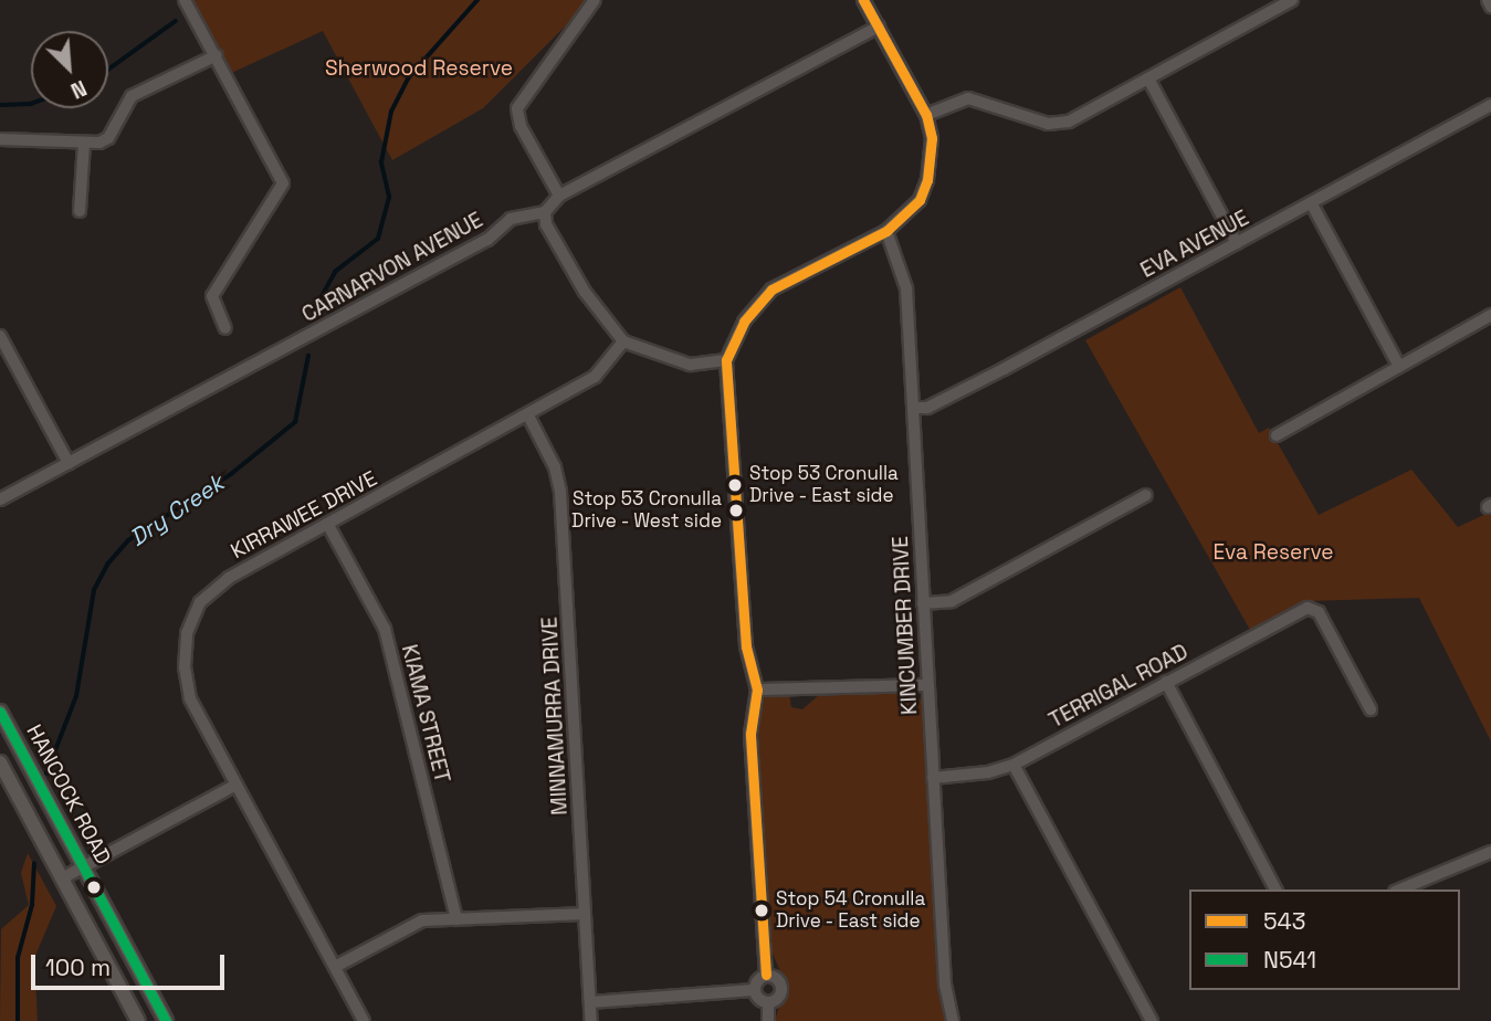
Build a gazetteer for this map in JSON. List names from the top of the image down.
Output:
{
  "streets": {
    "main road": ["HANCOCK ROAD"],
    "street": [
      "EVA AVENUE",
      "CARNARVON AVENUE",
      "KIRRAWEE DRIVE",
      "KINCUMBER DRIVE",
      "TERRIGAL ROAD",
      "KIAMA STREET",
      "MINNAMURRA DRIVE"
    ]
  },
  "crossings": [
    ["EVA AVENUE", "KINCUMBER DRIVE"],
    ["KIRRAWEE DRIVE", "KIAMA STREET"],
    ["KIRRAWEE DRIVE", "MINNAMURRA DRIVE"],
    ["KINCUMBER DRIVE", "TERRIGAL ROAD"]
  ],
  "water": ["Dry Creek"],
  "parks": ["Sherwood Reserve", "Eva Reserve"],
  "places": ["Stop 53 Cronulla Drive - East side", "Stop 53 Cronulla Drive - West side", "Stop 54 Cronulla Drive - East side"],
  "lines": ["transit line 543", "transit line N541"],
  "legend": ["543", "N541"],
  "scale_bar": "100 m",
  "north": "bottom right"
}
